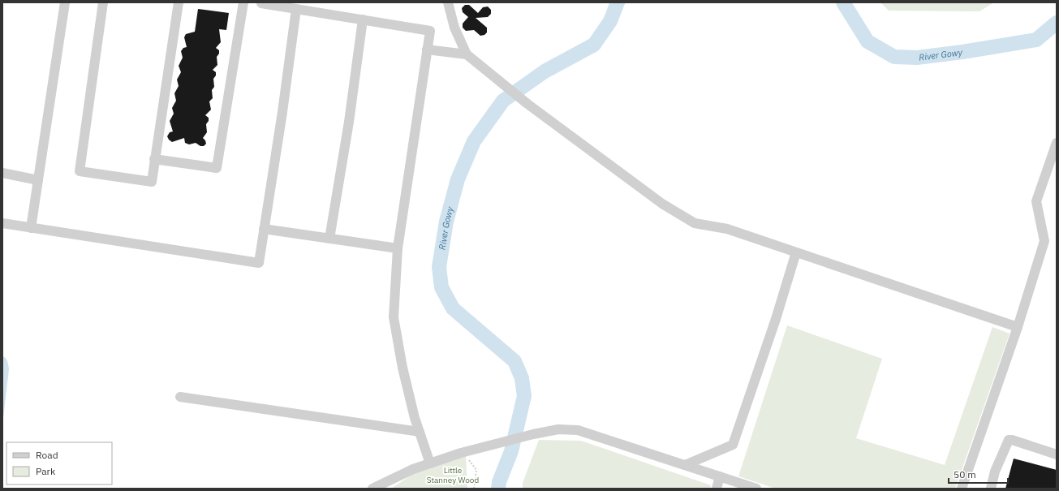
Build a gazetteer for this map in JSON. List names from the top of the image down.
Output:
{
  "water": ["River Gowy"],
  "parks": ["Little Stanney Wood"],
  "legend": ["Road", "Park"],
  "scale_bar": "50 m"
}
